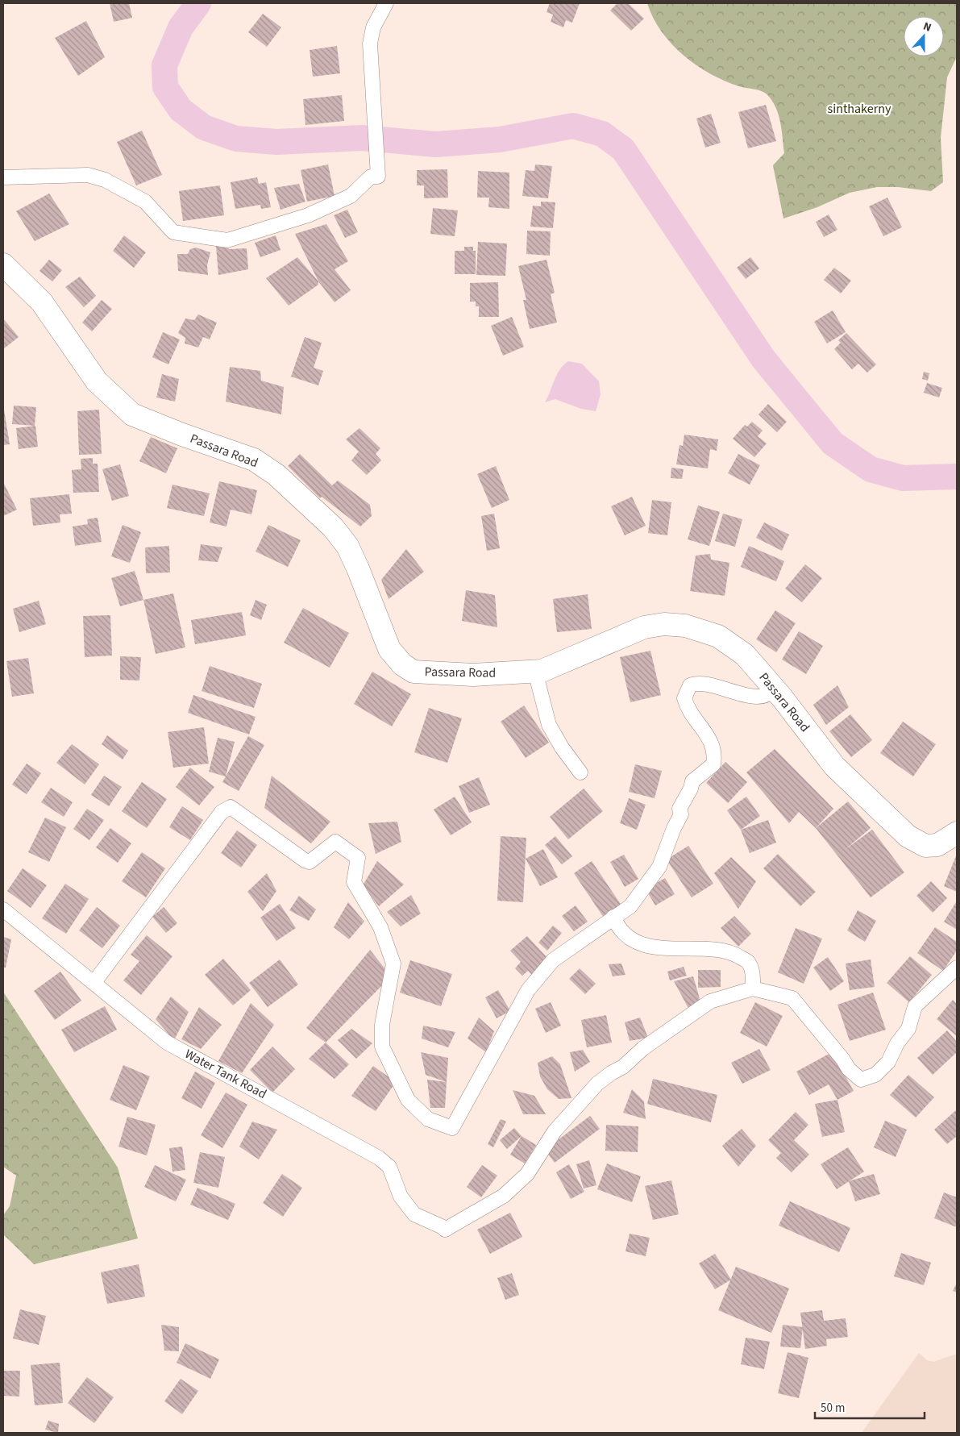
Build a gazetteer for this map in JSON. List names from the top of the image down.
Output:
{
  "streets": {
    "highway": ["Passara Road"],
    "street": ["Water Tank Road"]
  },
  "parks": ["sinthakerny"],
  "scale_bar": "50 m",
  "north": "top"
}
